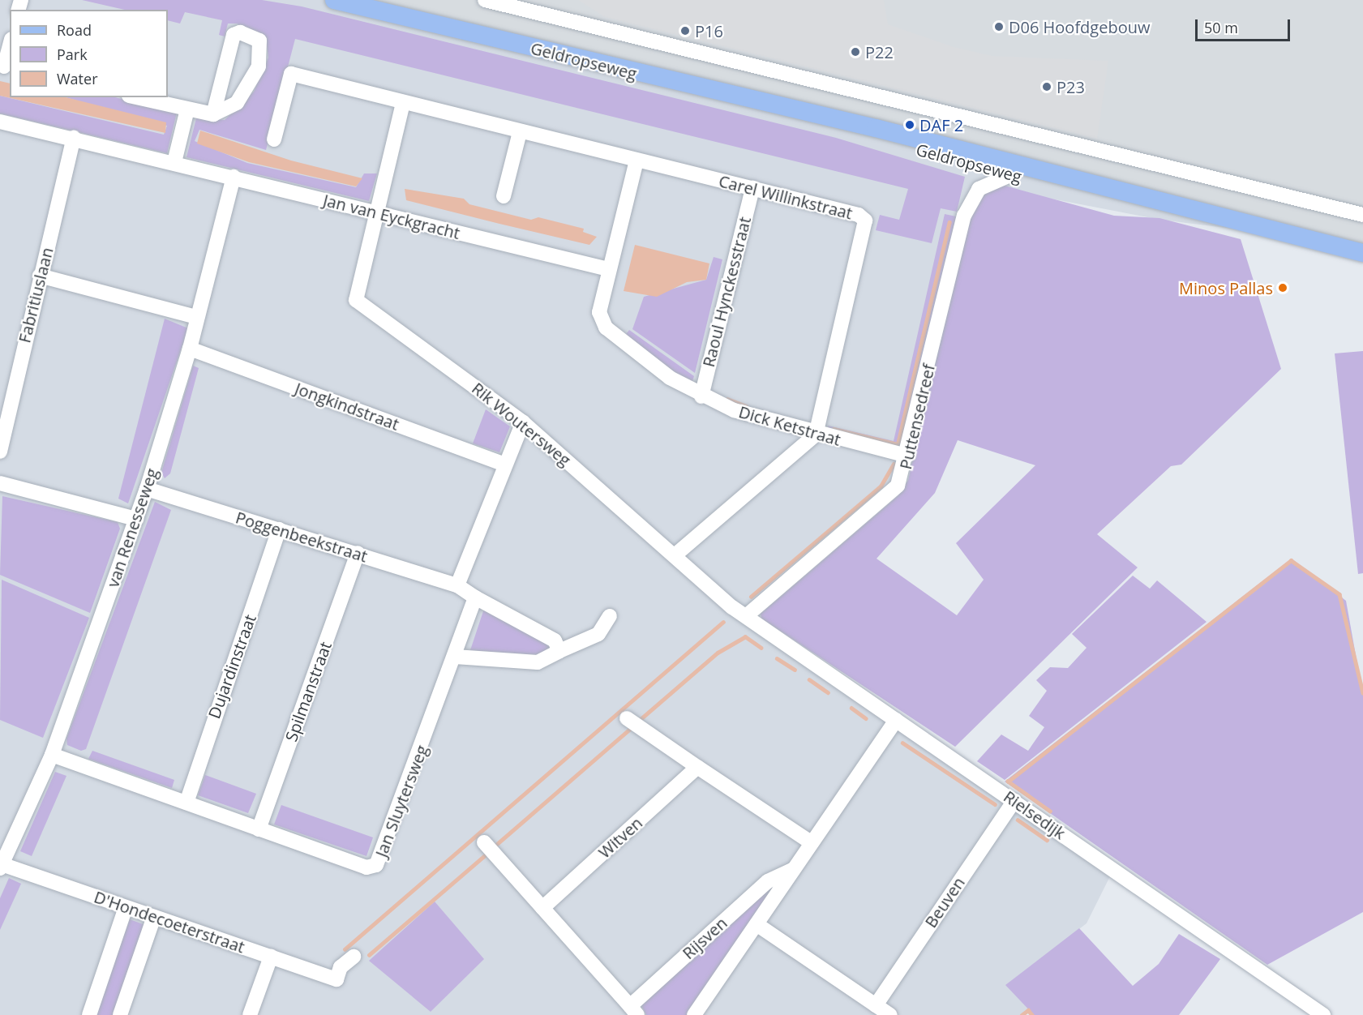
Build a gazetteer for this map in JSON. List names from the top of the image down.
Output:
{
  "streets": {
    "main road": ["Geldropseweg"],
    "street": [
      "Carel Willinkstraat",
      "Jan van Eyckgracht",
      "Raoul Hynckesstraat",
      "Fabritiuslaan",
      "Jongkindstraat",
      "Puttensedreef",
      "Rik Woutersweg",
      "Dick Ketstraat",
      "van Renesseweg",
      "Poggenbeekstraat",
      "Dujardinstraat",
      "Spilmanstraat",
      "Jan Sluytersweg",
      "Rielsedijk",
      "Witven",
      "Beuven",
      "D'Hondecoeterstraat",
      "Rijsven"
    ]
  },
  "crossings": [
    ["Geldropseweg", "Puttensedreef"],
    ["Carel Willinkstraat", "Raoul Hynckesstraat"],
    ["Carel Willinkstraat", "Dick Ketstraat"],
    ["Jan van Eyckgracht", "Fabritiuslaan"],
    ["Jan van Eyckgracht", "Rik Woutersweg"],
    ["Jan van Eyckgracht", "Dick Ketstraat"],
    ["Jan van Eyckgracht", "van Renesseweg"],
    ["Raoul Hynckesstraat", "Dick Ketstraat"],
    ["Jongkindstraat", "van Renesseweg"],
    ["Puttensedreef", "Rik Woutersweg"],
    ["Puttensedreef", "Dick Ketstraat"],
    ["Puttensedreef", "Rielsedijk"],
    ["Rik Woutersweg", "Rielsedijk"],
    ["van Renesseweg", "Poggenbeekstraat"],
    ["van Renesseweg", "Jan Sluytersweg"],
    ["van Renesseweg", "D'Hondecoeterstraat"],
    ["Poggenbeekstraat", "Dujardinstraat"],
    ["Poggenbeekstraat", "Spilmanstraat"],
    ["Dujardinstraat", "Jan Sluytersweg"],
    ["Spilmanstraat", "Jan Sluytersweg"],
    ["Rielsedijk", "Beuven"],
    ["Rielsedijk", "Rijsven"]
  ],
  "places": [
    "D06 Hoofdgebouw",
    "P16",
    "P22",
    "P23",
    "DAF 2",
    "Minos Pallas"
  ],
  "legend": ["Road", "Park", "Water"],
  "scale_bar": "50 m"
}
